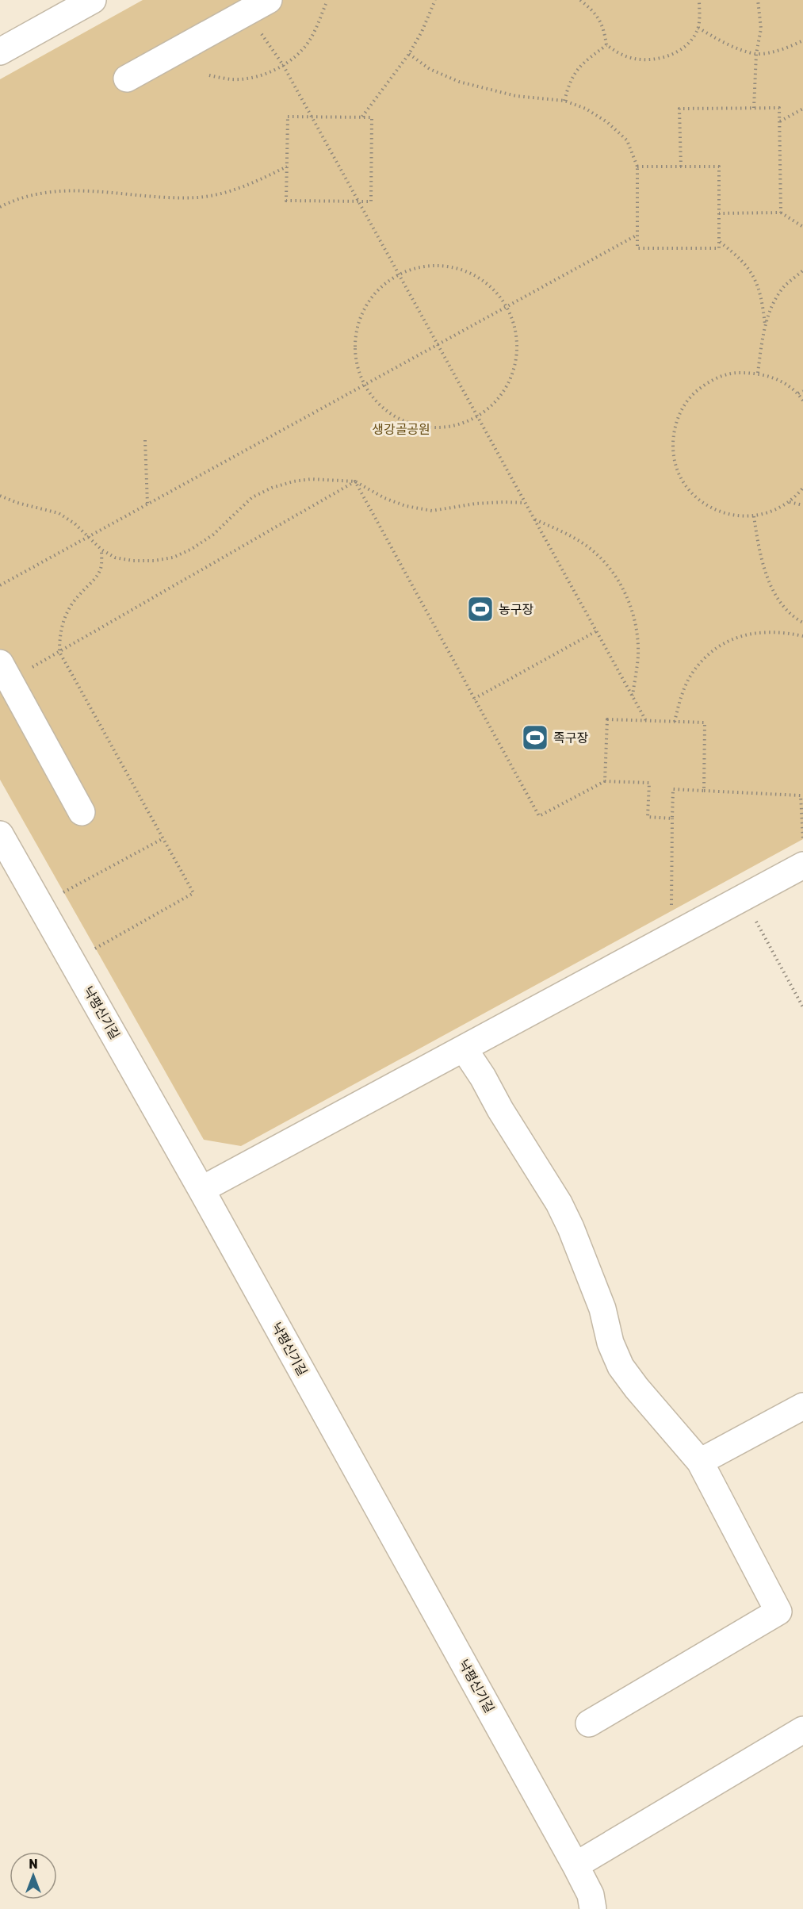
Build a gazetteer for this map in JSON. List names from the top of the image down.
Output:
{
  "streets": {
    "street": ["낙평신기길"]
  },
  "parks": ["생강골공원"],
  "places": {
    "sports": ["농구장", "족구장"]
  },
  "north": "top"
}
